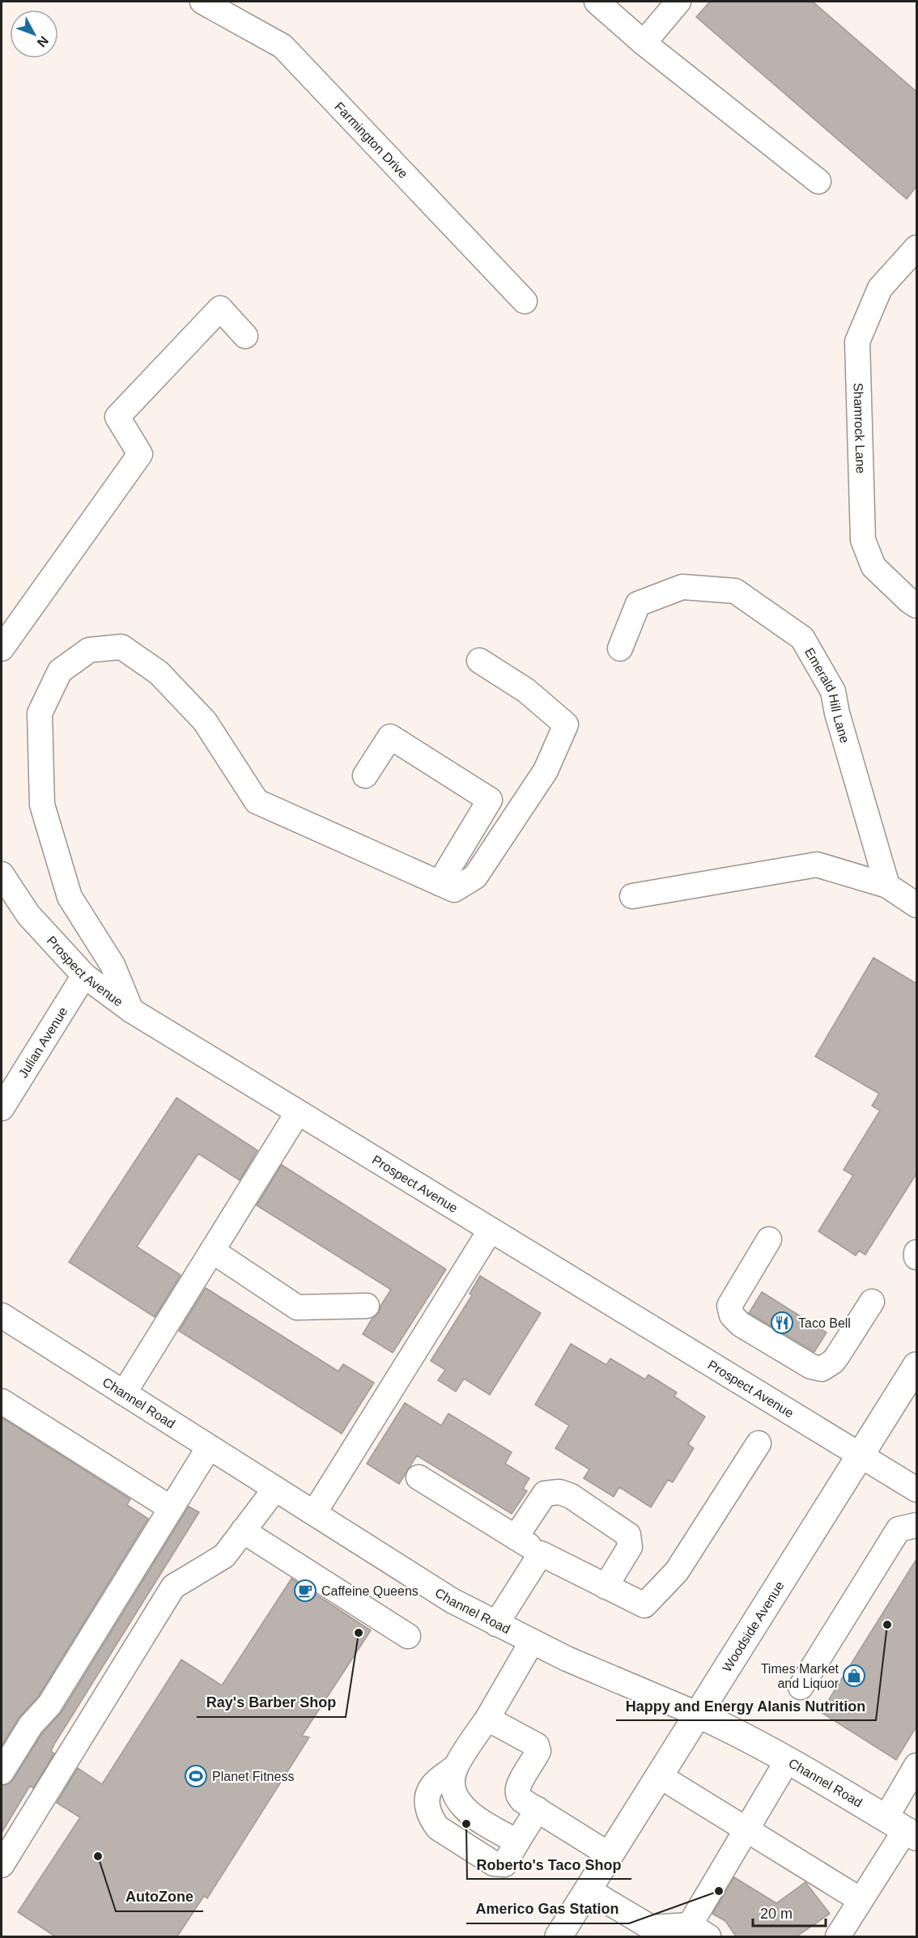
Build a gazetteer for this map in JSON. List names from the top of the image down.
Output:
{
  "streets": {
    "main road": ["Channel Road", "Woodside Avenue"],
    "street": [
      "Farmington Drive",
      "Shamrock Lane",
      "Emerald Hill Lane",
      "Prospect Avenue",
      "Julian Avenue"
    ]
  },
  "crossings": [
    ["Prospect Avenue", "Julian Avenue"],
    ["Prospect Avenue", "Woodside Avenue"],
    ["Channel Road", "Woodside Avenue"]
  ],
  "places": {
    "restaurant": ["Taco Bell"],
    "cafe": ["Caffeine Queens"],
    "other": [
      "Happy and Energy Alanis Nutrition",
      "Ray's Barber Shop",
      "Roberto's Taco Shop",
      "AutoZone",
      "Americo Gas Station"
    ],
    "shop": ["Times Market and Liquor"],
    "sports": ["Planet Fitness"]
  },
  "scale_bar": "20 m",
  "north": "bottom right"
}
